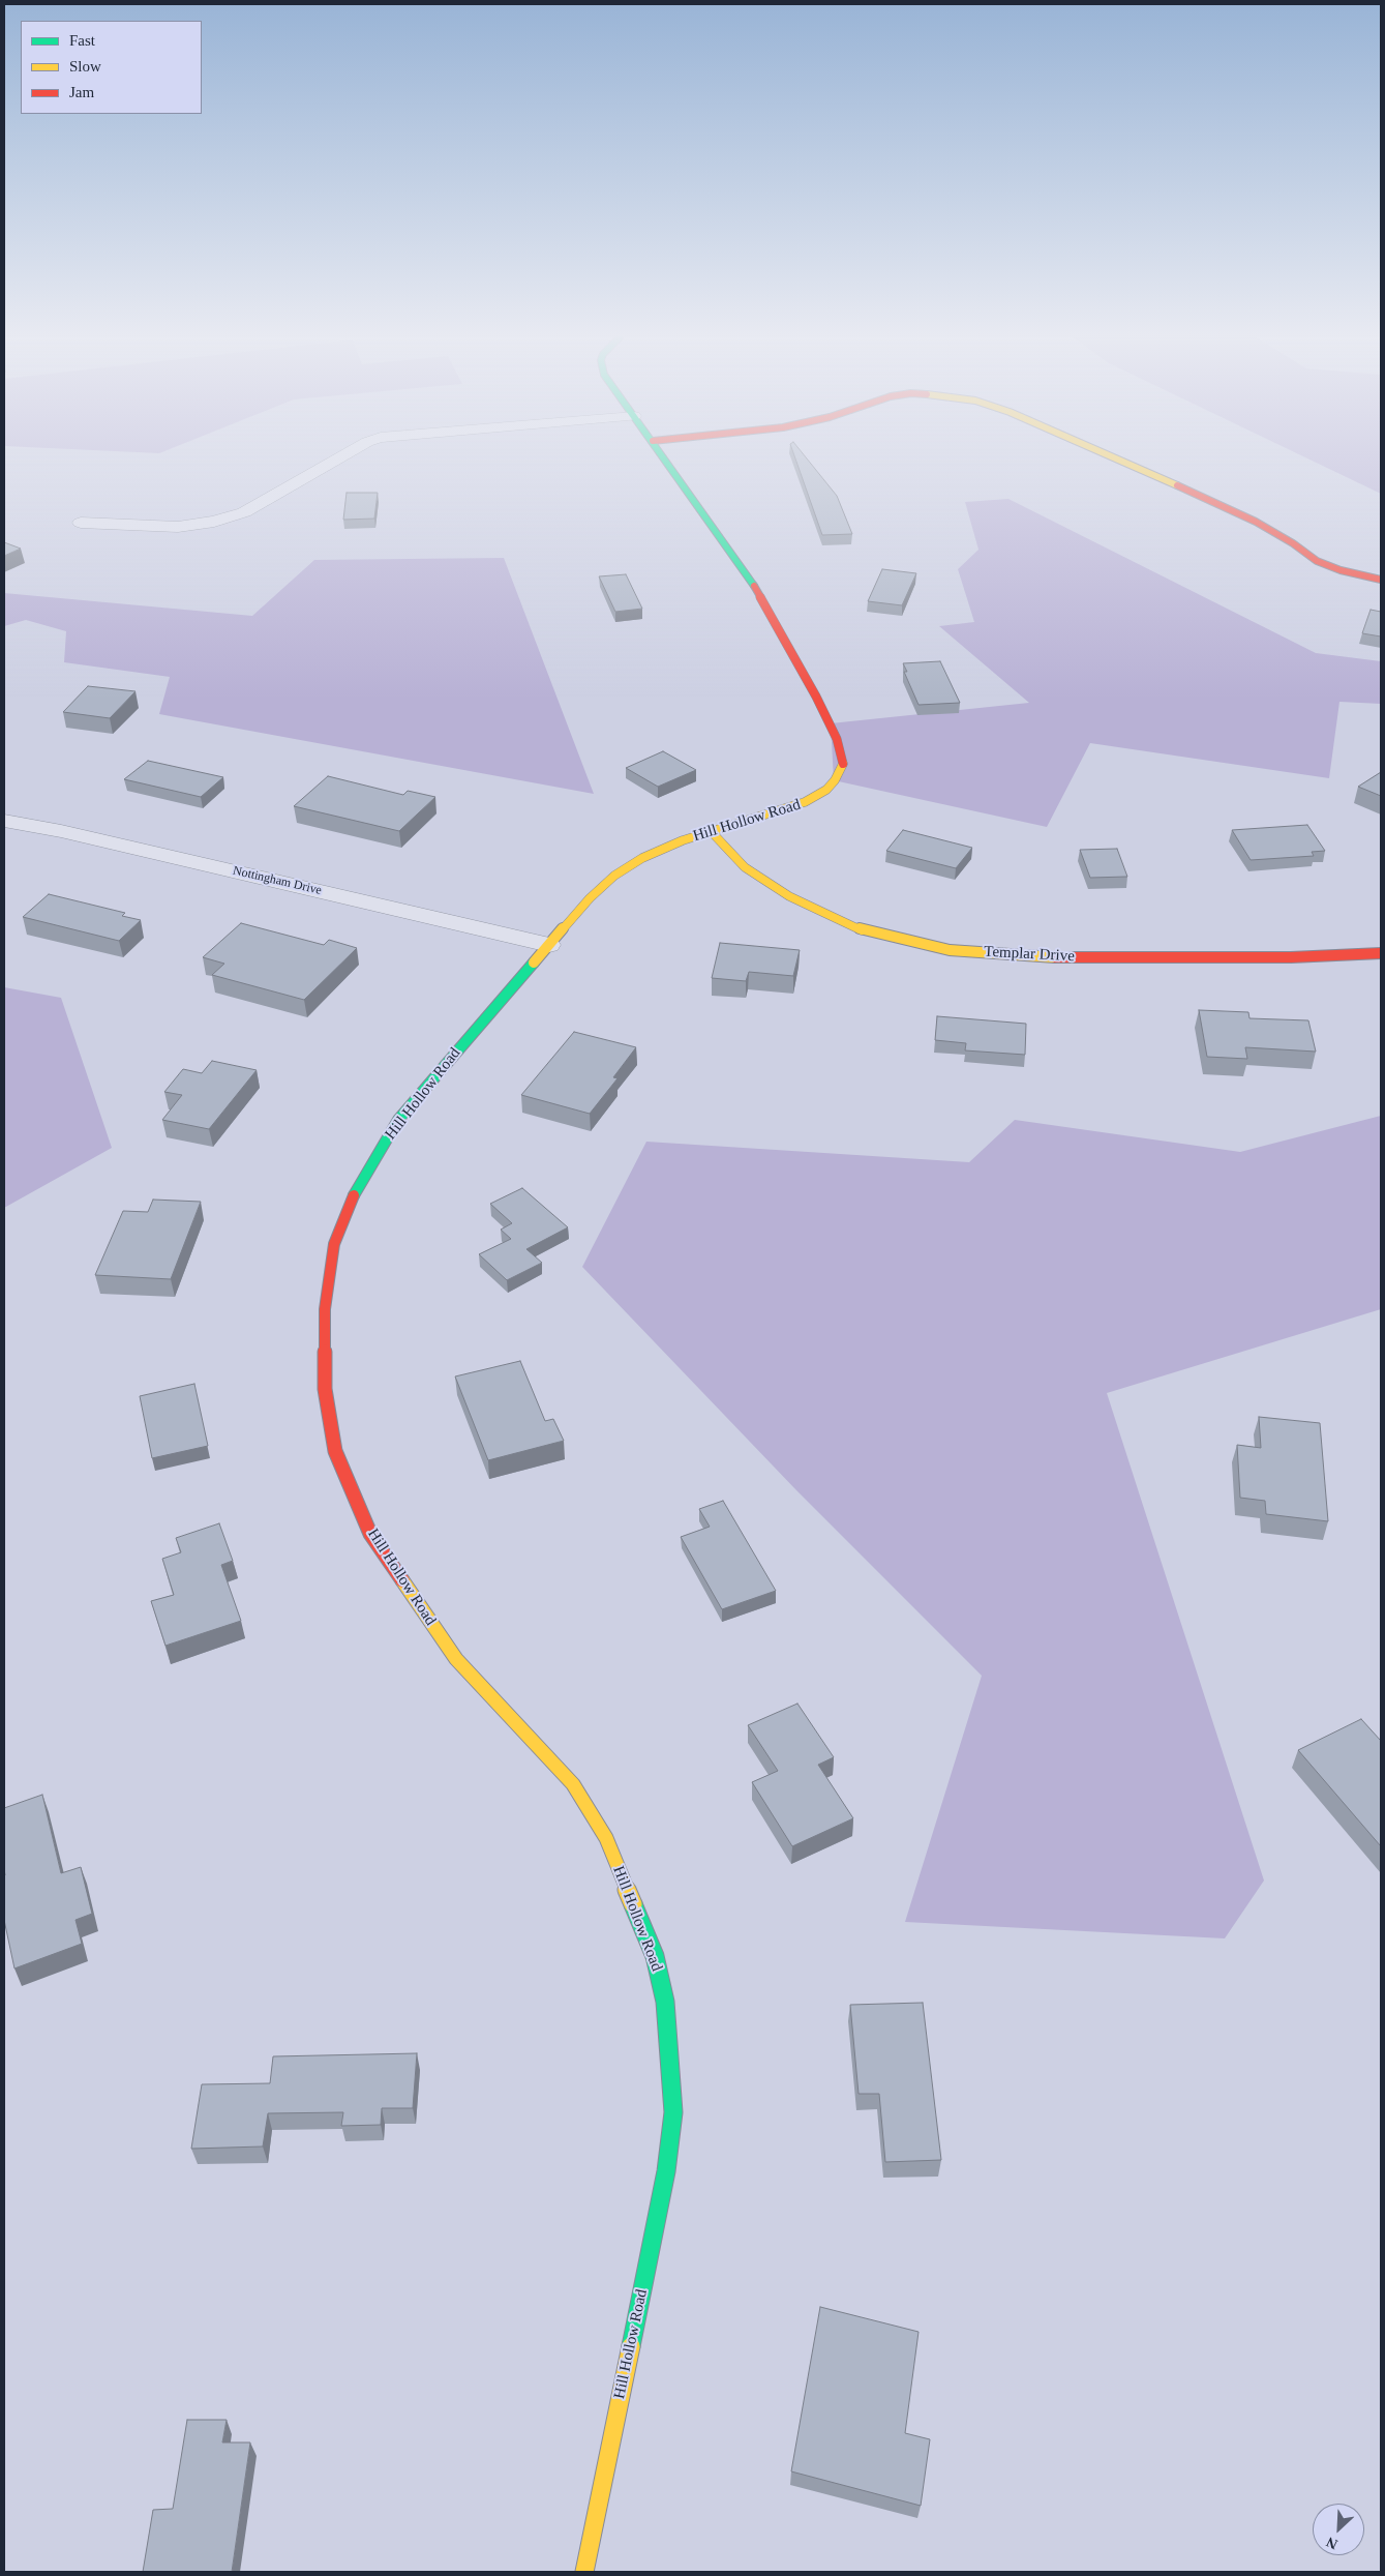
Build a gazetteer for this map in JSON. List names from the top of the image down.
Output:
{
  "streets": {
    "street": ["Hill Hollow Road", "Nottingham Drive", "Templar Drive"]
  },
  "crossings": [
    ["Hill Hollow Road", "Nottingham Drive"],
    ["Hill Hollow Road", "Templar Drive"]
  ],
  "legend": ["Fast", "Slow", "Jam"],
  "north": "bottom left"
}
